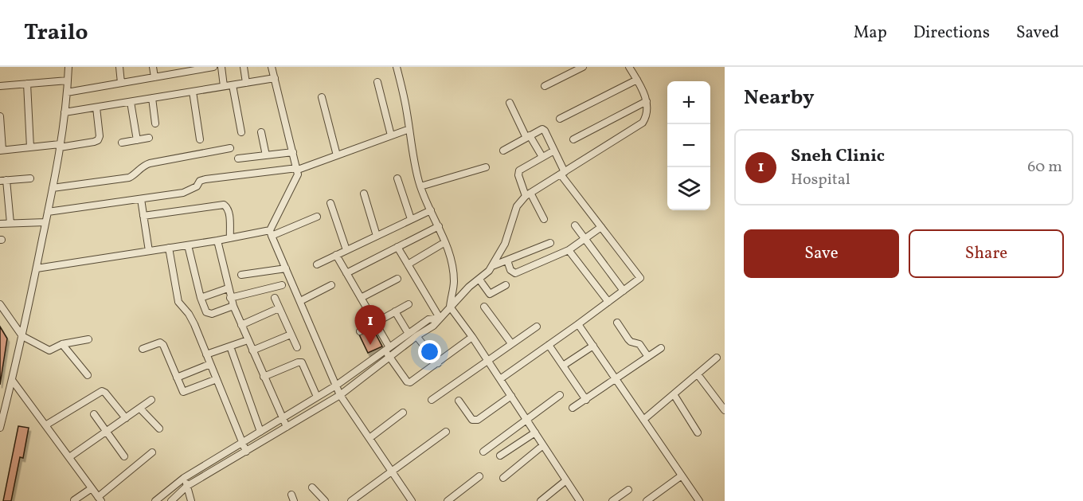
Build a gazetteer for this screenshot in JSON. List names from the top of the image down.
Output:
{
  "page": {
    "header": "Trailo",
    "nav": ["Map", "Directions", "Saved"],
    "heading": "Nearby",
    "map_buttons": ["+", "−"],
    "list": [
      {
        "mark": "1",
        "name": "Sneh Clinic",
        "note": "Hospital",
        "value": "60 m"
      }
    ],
    "buttons": ["Save", "Share"],
    "pins": "1"
  }
}
